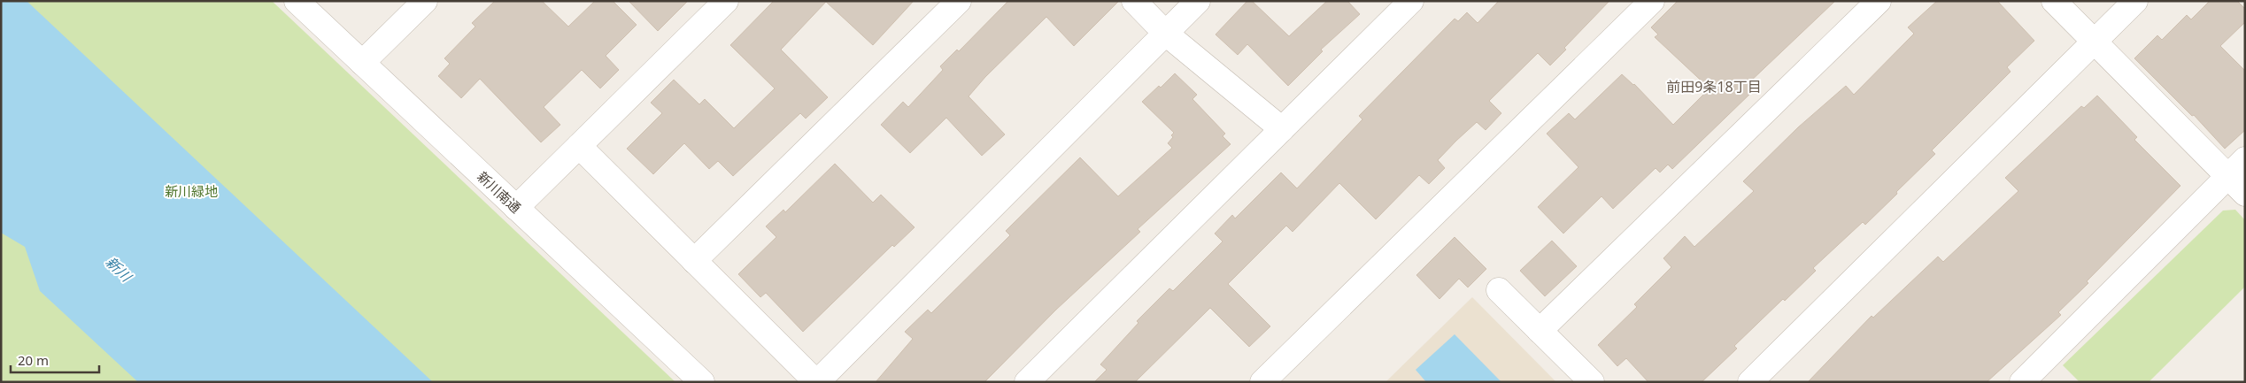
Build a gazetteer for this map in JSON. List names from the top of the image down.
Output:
{
  "streets": {
    "street": ["新川南通"]
  },
  "districts": ["前田9条18丁目"],
  "water": ["新川"],
  "parks": ["新川緑地"],
  "scale_bar": "20 m"
}
